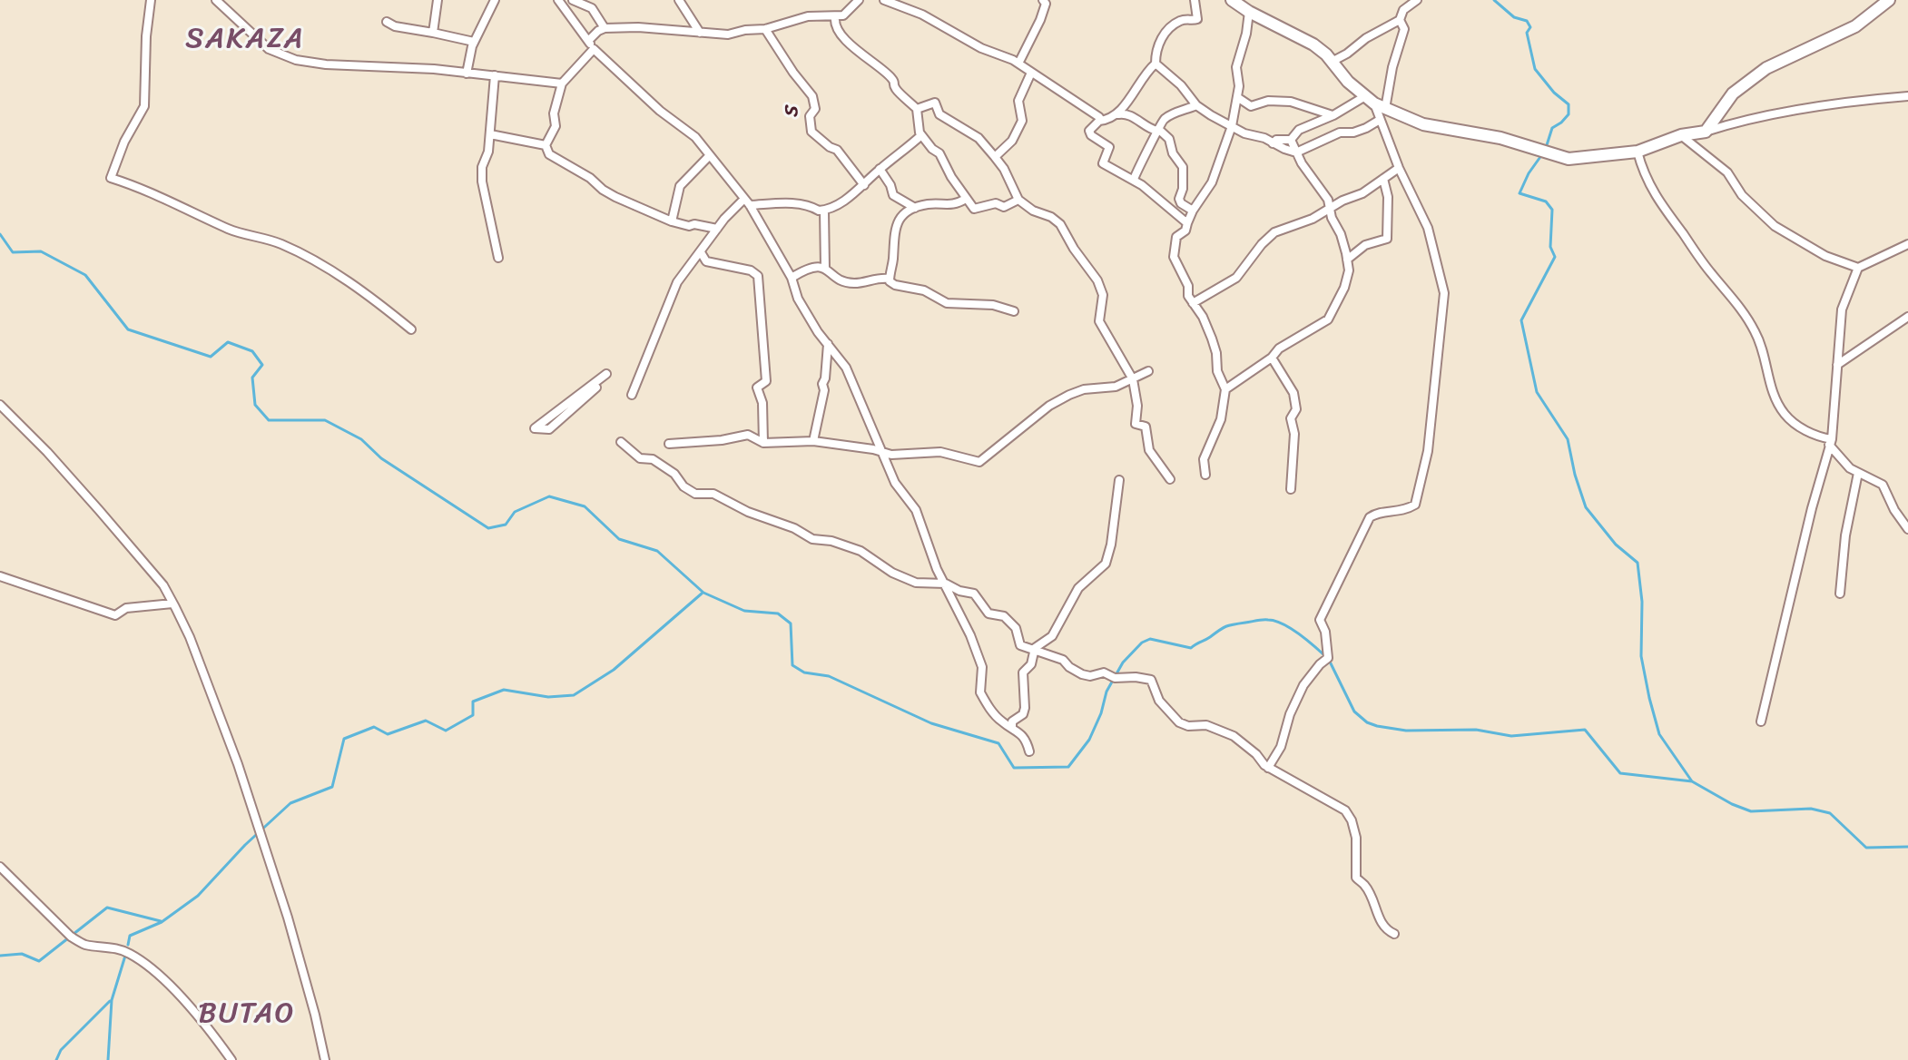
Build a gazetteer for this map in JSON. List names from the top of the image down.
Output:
{
  "streets": {
    "street": ["s"]
  },
  "districts": ["SAKAZA", "BUTAO"]
}
